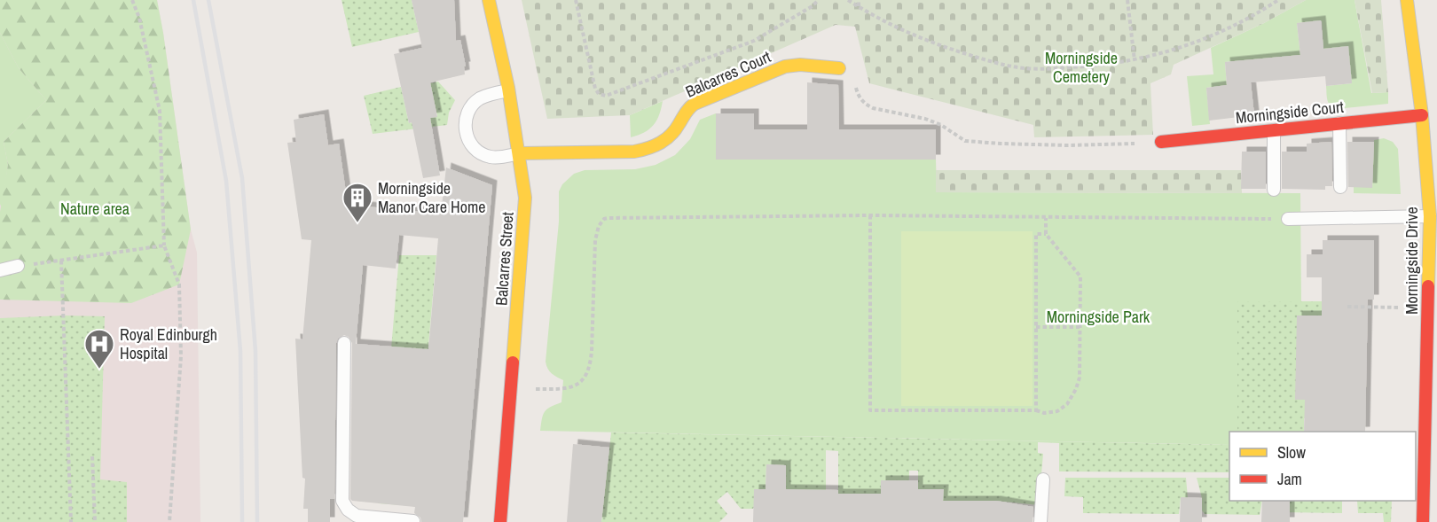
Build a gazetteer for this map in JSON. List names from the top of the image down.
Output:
{
  "streets": {
    "street": [
      "Balcarres Court",
      "Morningside Court",
      "Balcarres Street",
      "Morningside Drive"
    ]
  },
  "crossings": [
    ["Balcarres Court", "Balcarres Street"],
    ["Morningside Court", "Morningside Drive"]
  ],
  "parks": ["Morningside Cemetery", "Nature area", "Morningside Park"],
  "places": {
    "building": ["Morningside Manor Care Home"],
    "hospital": ["Royal Edinburgh Hospital"]
  },
  "legend": ["Slow", "Jam"]
}
